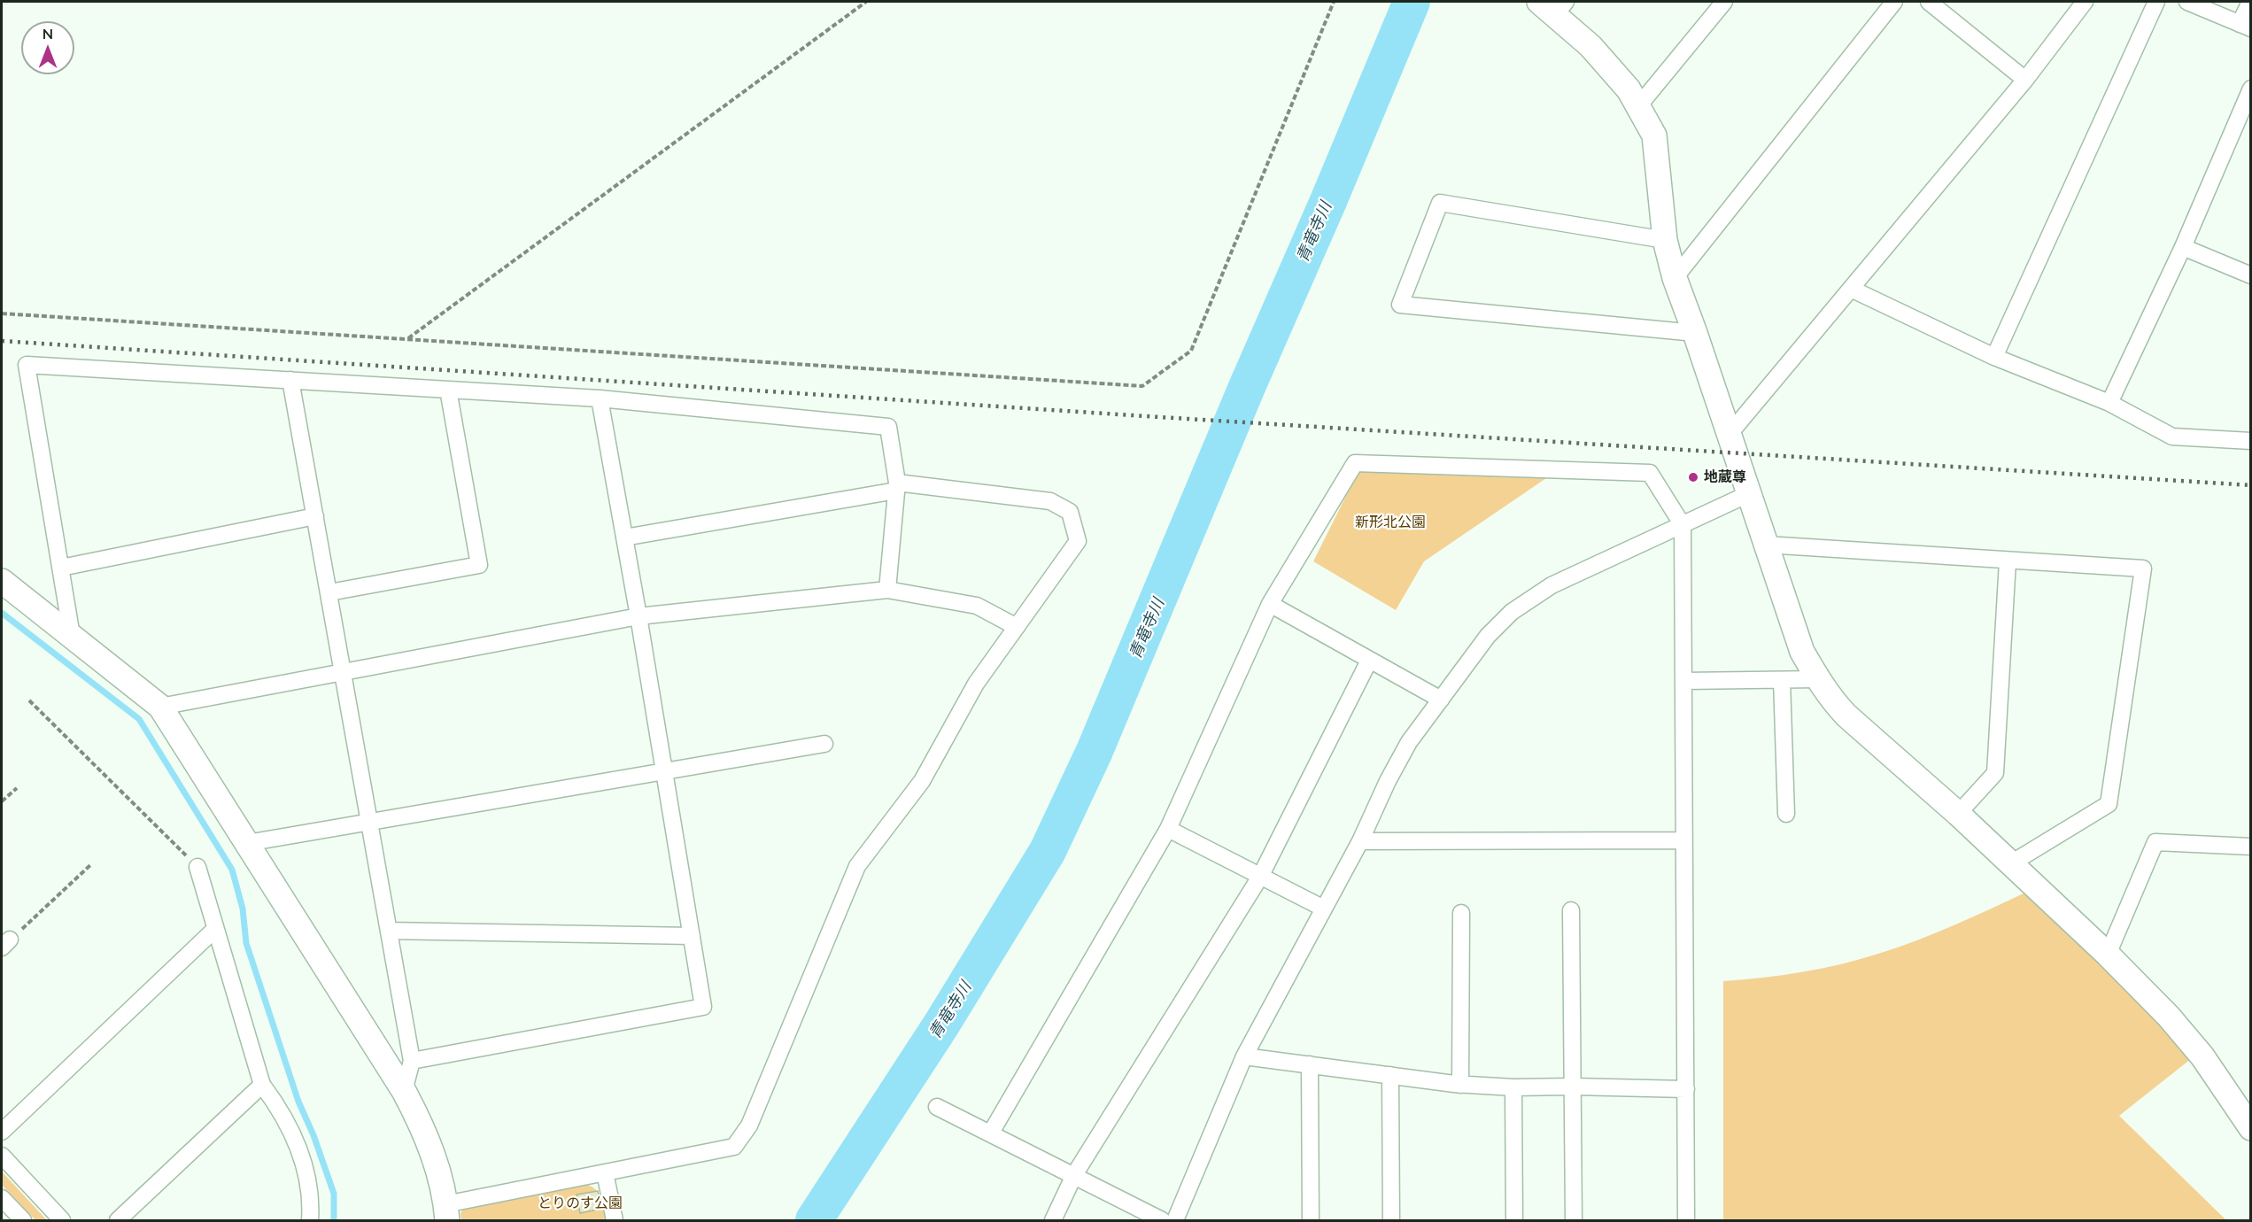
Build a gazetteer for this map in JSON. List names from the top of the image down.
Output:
{
  "water": ["青竜寺川"],
  "parks": ["新形北公園", "とりのす公園"],
  "places": ["地蔵尊"],
  "north": "top"
}
